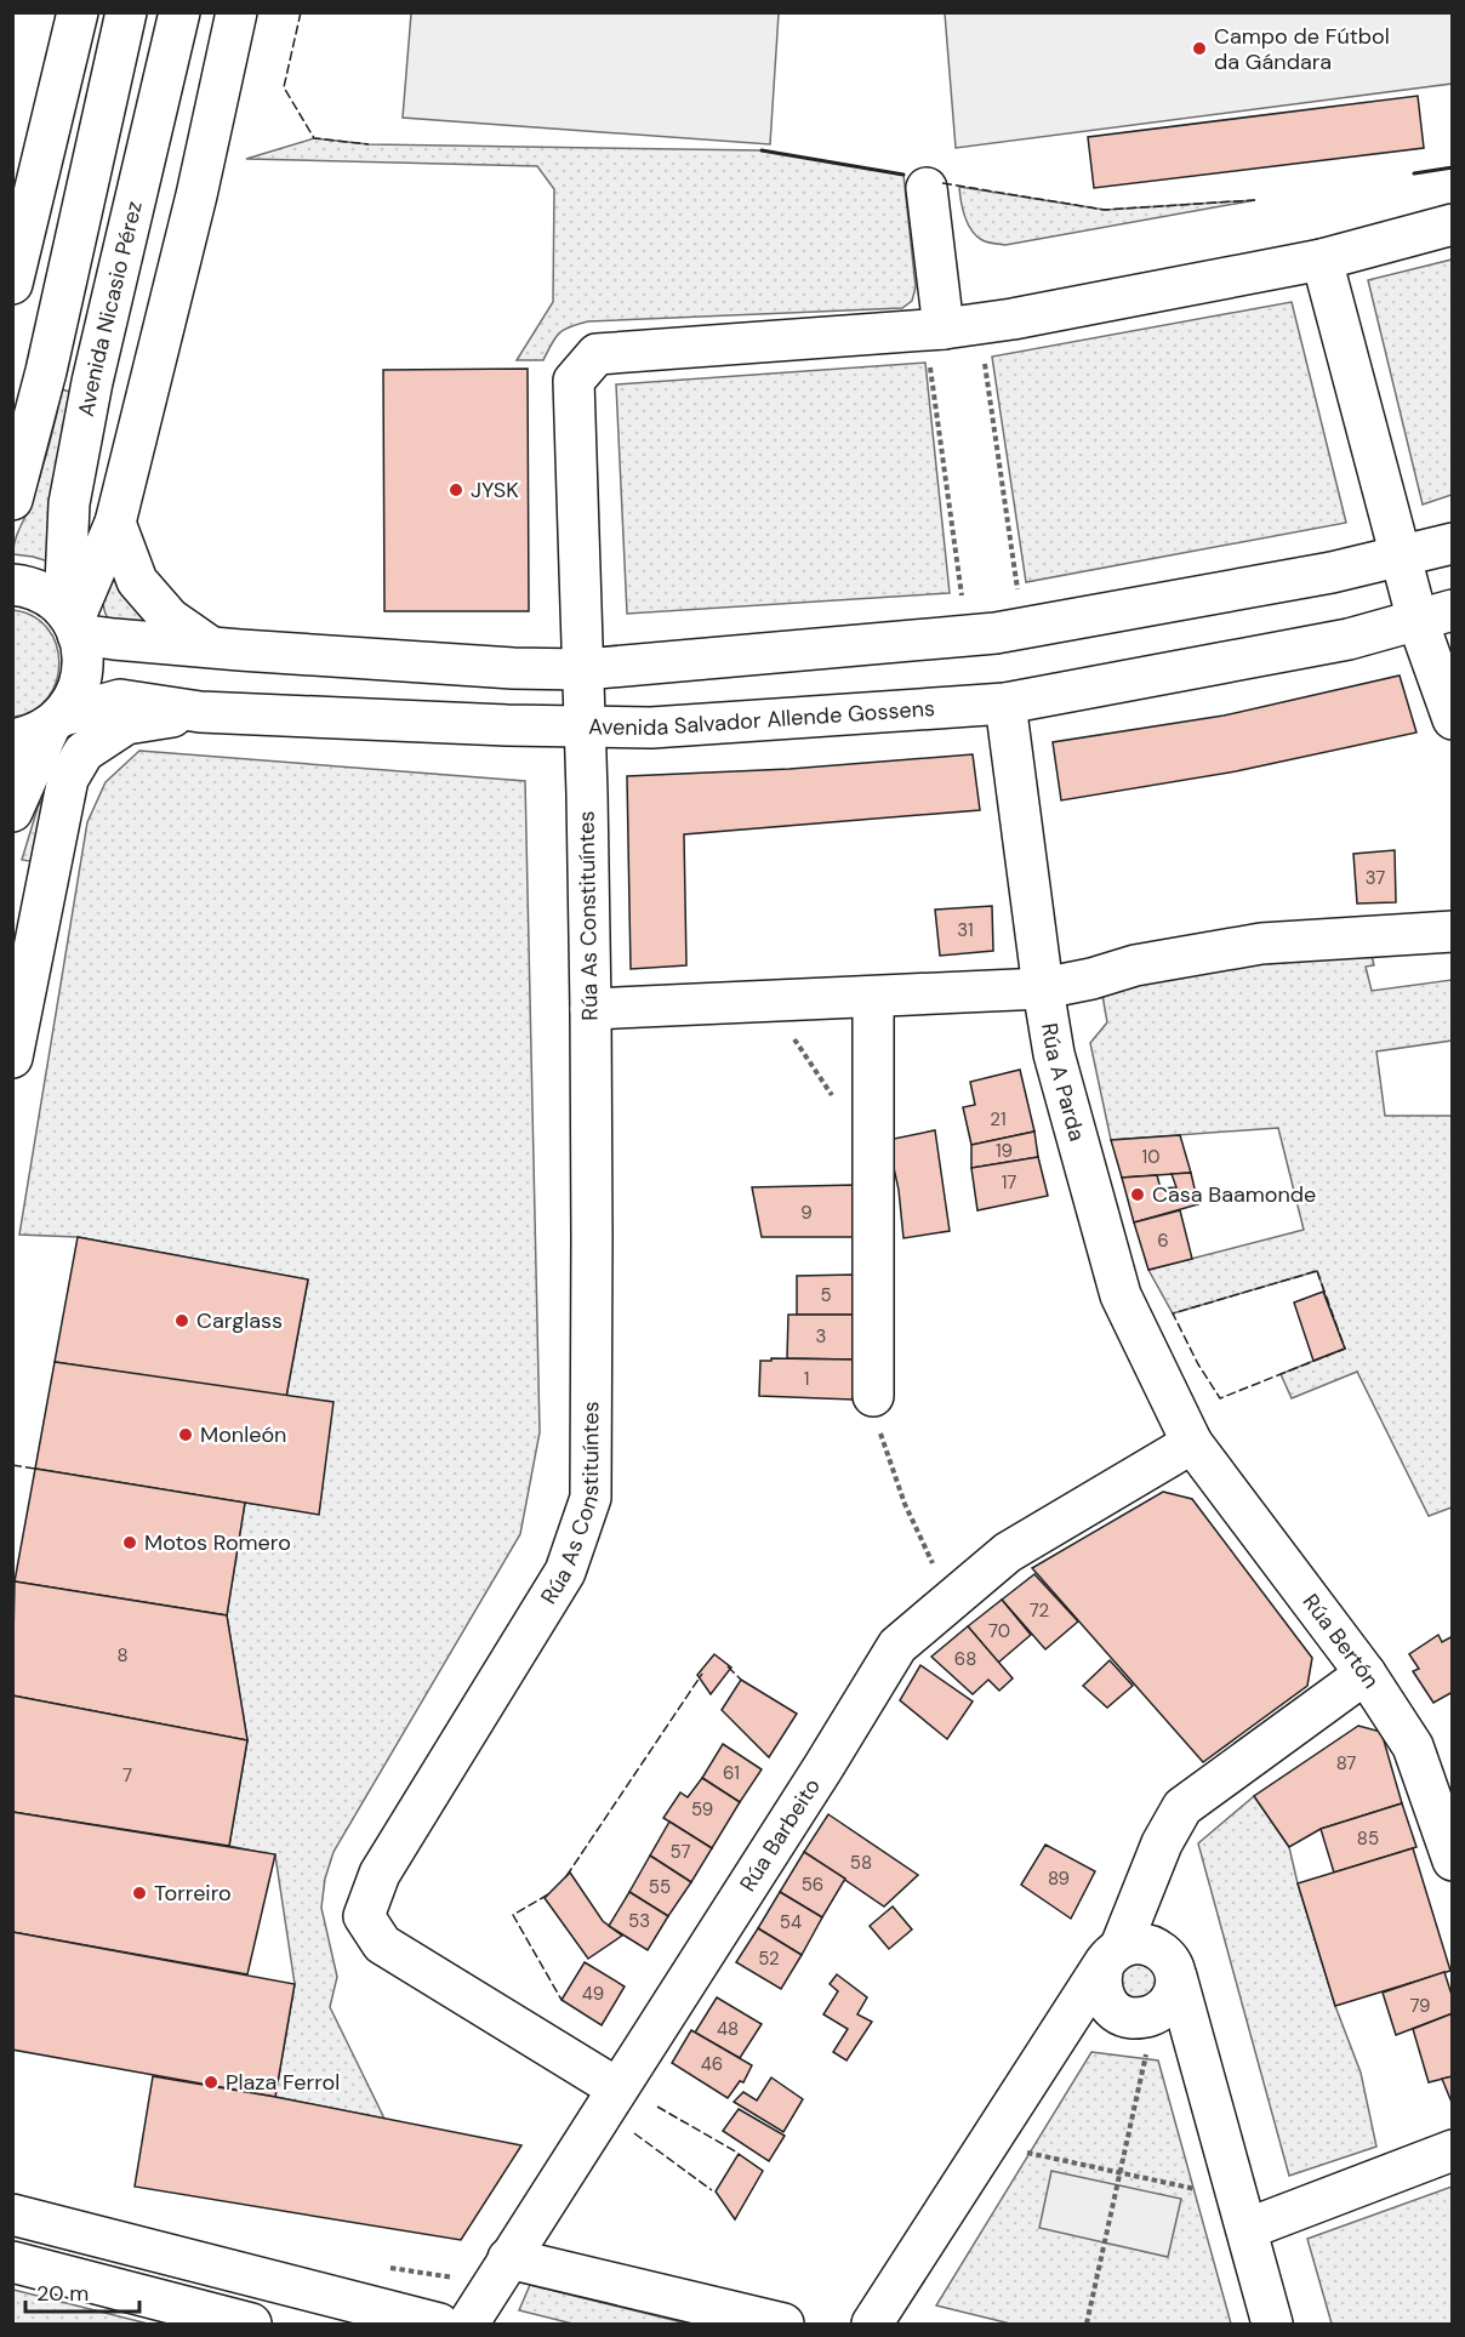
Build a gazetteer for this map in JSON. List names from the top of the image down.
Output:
{
  "streets": {
    "main road": [
      "Avenida Nicasio Pérez",
      "Avenida Salvador Allende Gossens",
      "Rúa As Constituíntes",
      "Rúa A Parda",
      "Rúa Bertón",
      "Rúa Barbeito"
    ]
  },
  "crossings": [
    ["Avenida Nicasio Pérez", "Avenida Salvador Allende Gossens"],
    ["Avenida Salvador Allende Gossens", "Rúa As Constituíntes"],
    ["Avenida Salvador Allende Gossens", "Rúa A Parda"],
    ["Rúa As Constituíntes", "Rúa Barbeito"],
    ["Rúa A Parda", "Rúa Bertón"],
    ["Rúa A Parda", "Rúa Barbeito"],
    ["Rúa Bertón", "Rúa Barbeito"]
  ],
  "places": [
    "Campo de Fútbol da Gándara",
    "JYSK",
    "Casa Baamonde",
    "Carglass",
    "Monleón",
    "Motos Romero",
    "Torreiro",
    "Plaza Ferrol"
  ],
  "house_numbers": [
    "37",
    "31",
    "21",
    "19",
    "10",
    "17",
    "9",
    "6",
    "5",
    "3",
    "1",
    "72",
    "70",
    "8",
    "68",
    "87",
    "61",
    "7",
    "59",
    "85",
    "57",
    "58",
    "89",
    "56",
    "55",
    "53",
    "54",
    "52",
    "49",
    "79",
    "48",
    "46"
  ],
  "scale_bar": "20 m"
}
